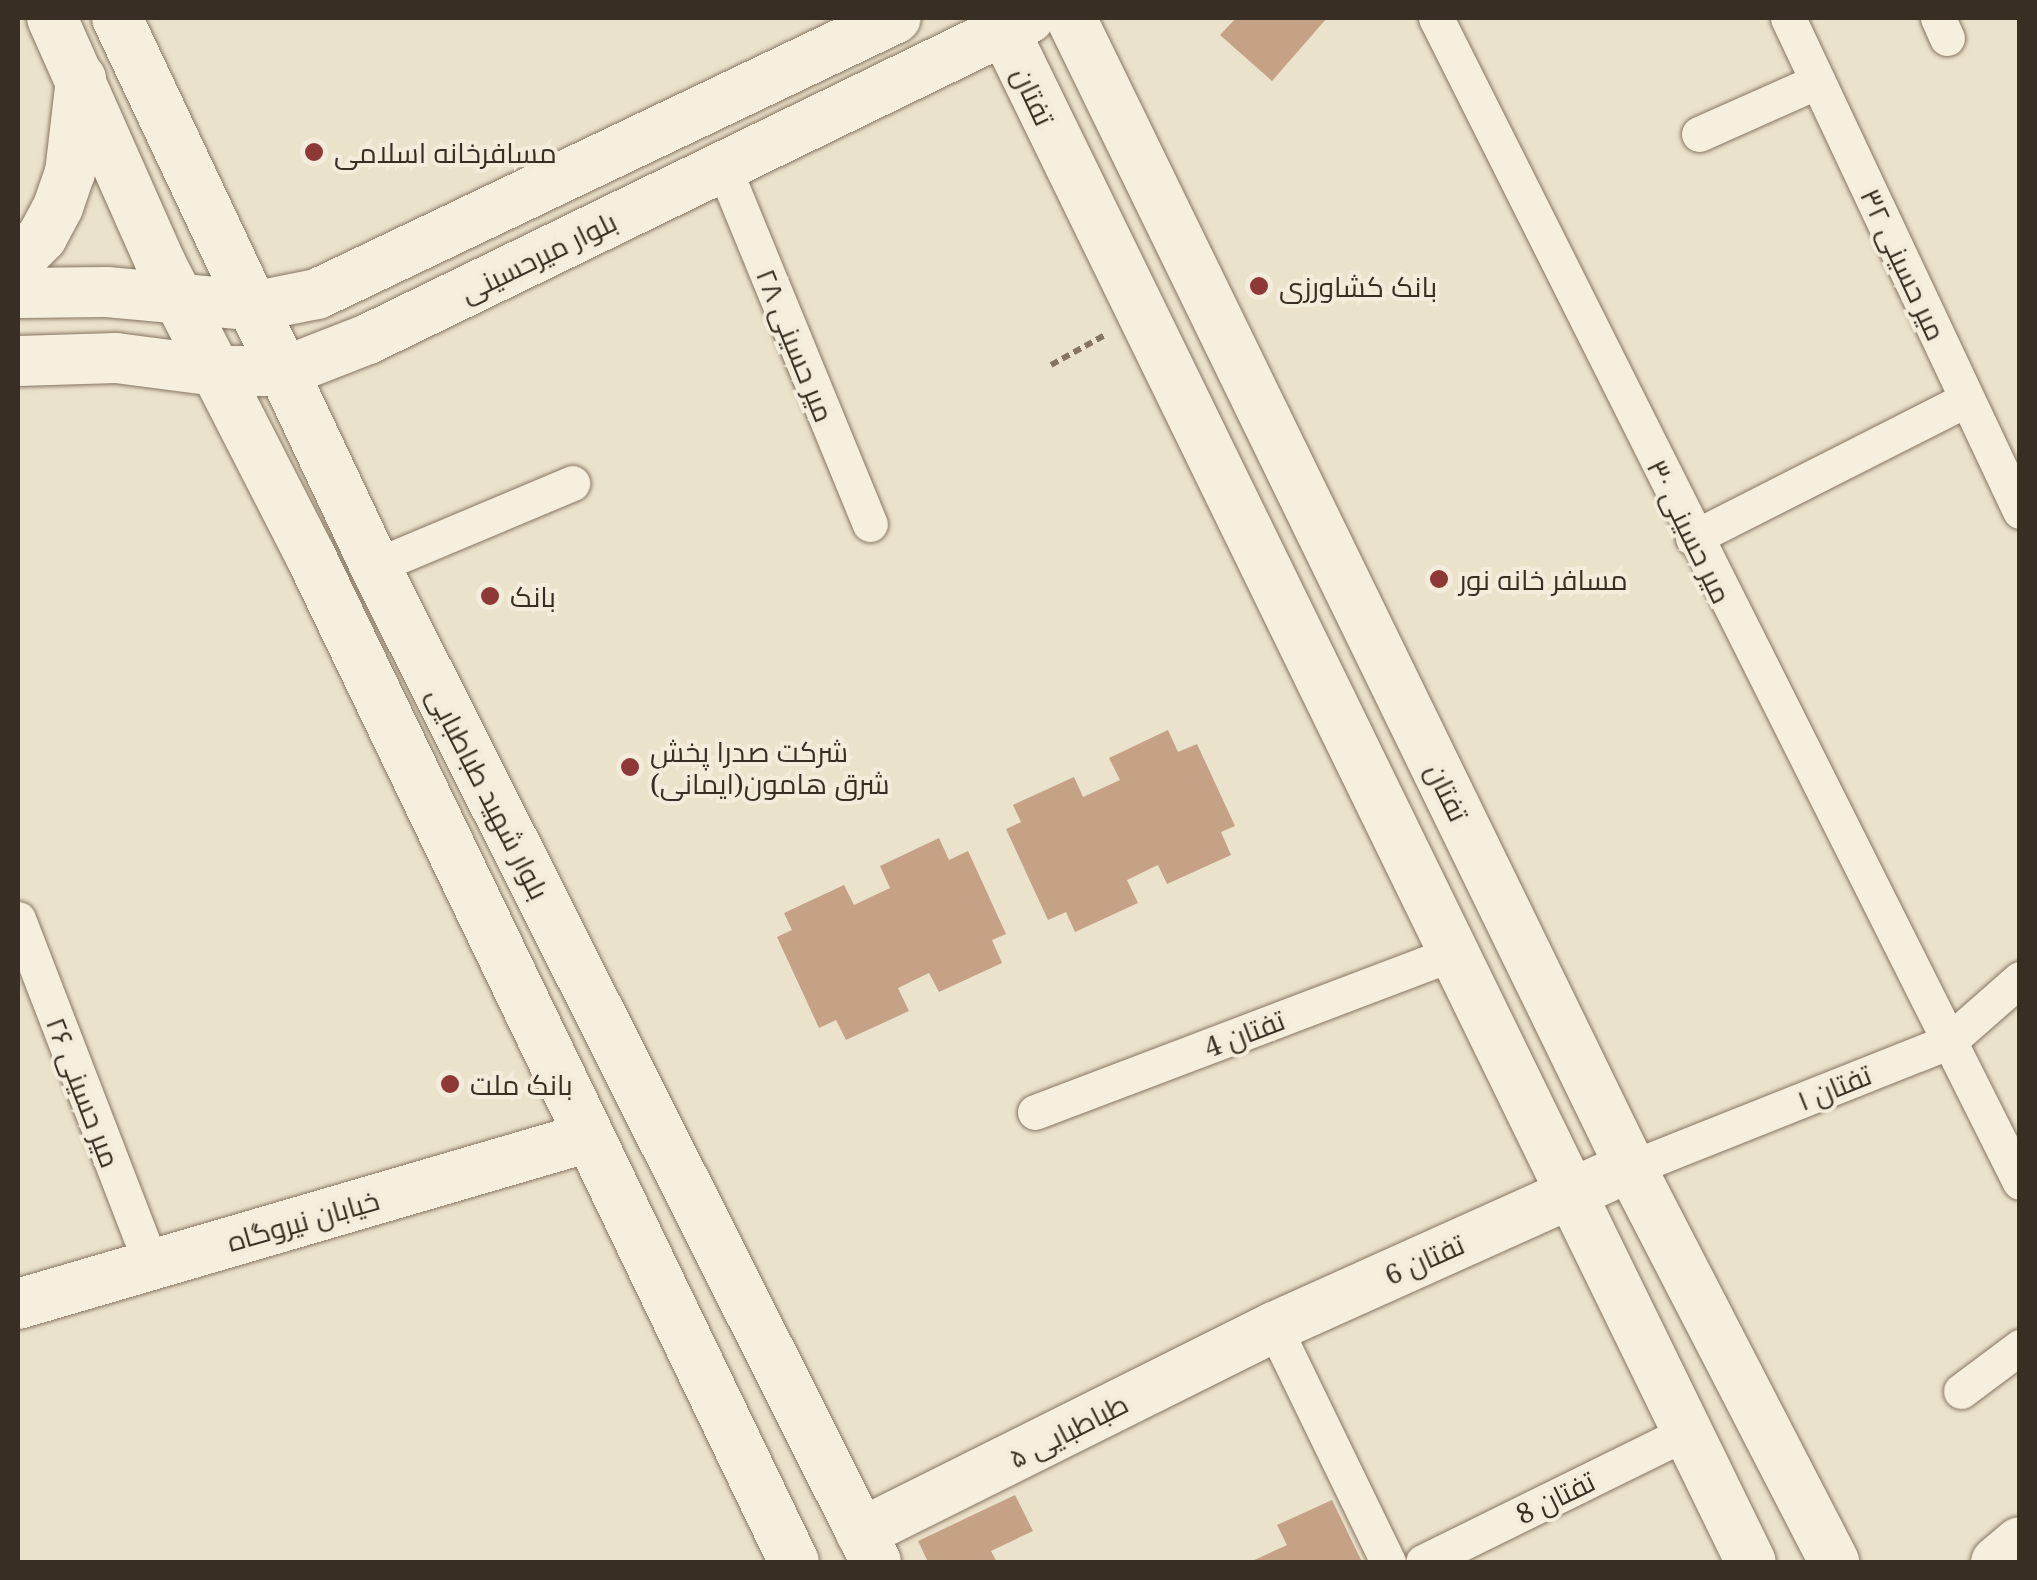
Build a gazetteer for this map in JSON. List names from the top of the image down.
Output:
{
  "streets": {
    "main road": [
      "تفتان",
      "بلوار میرحسینی",
      "بلوار شهید طباطبایی",
      "خیابان نیروگاه",
      "تفتان 6",
      "طباطبایی ۵"
    ],
    "street": [
      "میر حسینی ۳۲",
      "میر حسینی ۲۸",
      "میر حسینی ۳۰",
      "تفتان 4",
      "تفتان ۱",
      "میر حسینی ۲۶",
      "تفتان 8"
    ]
  },
  "crossings": [
    ["تفتان", "بلوار میرحسینی"],
    ["تفتان", "تفتان 4"],
    ["تفتان", "تفتان ۱"],
    ["تفتان", "تفتان 6"],
    ["تفتان", "تفتان 8"],
    ["بلوار میرحسینی", "میر حسینی ۲۸"],
    ["بلوار میرحسینی", "بلوار شهید طباطبایی"],
    ["میر حسینی ۳۰", "تفتان ۱"],
    ["بلوار شهید طباطبایی", "خیابان نیروگاه"],
    ["بلوار شهید طباطبایی", "طباطبایی ۵"],
    ["تفتان ۱", "تفتان 6"],
    ["میر حسینی ۲۶", "خیابان نیروگاه"],
    ["تفتان 6", "طباطبایی ۵"]
  ],
  "places": [
    "مسافرخانه اسلامی",
    "بانک کشاورزی",
    "مسافر خانه نور",
    "بانک",
    "شرکت صدرا پخش شرق هامون(ایمانی)",
    "بانک ملت"
  ]
}
